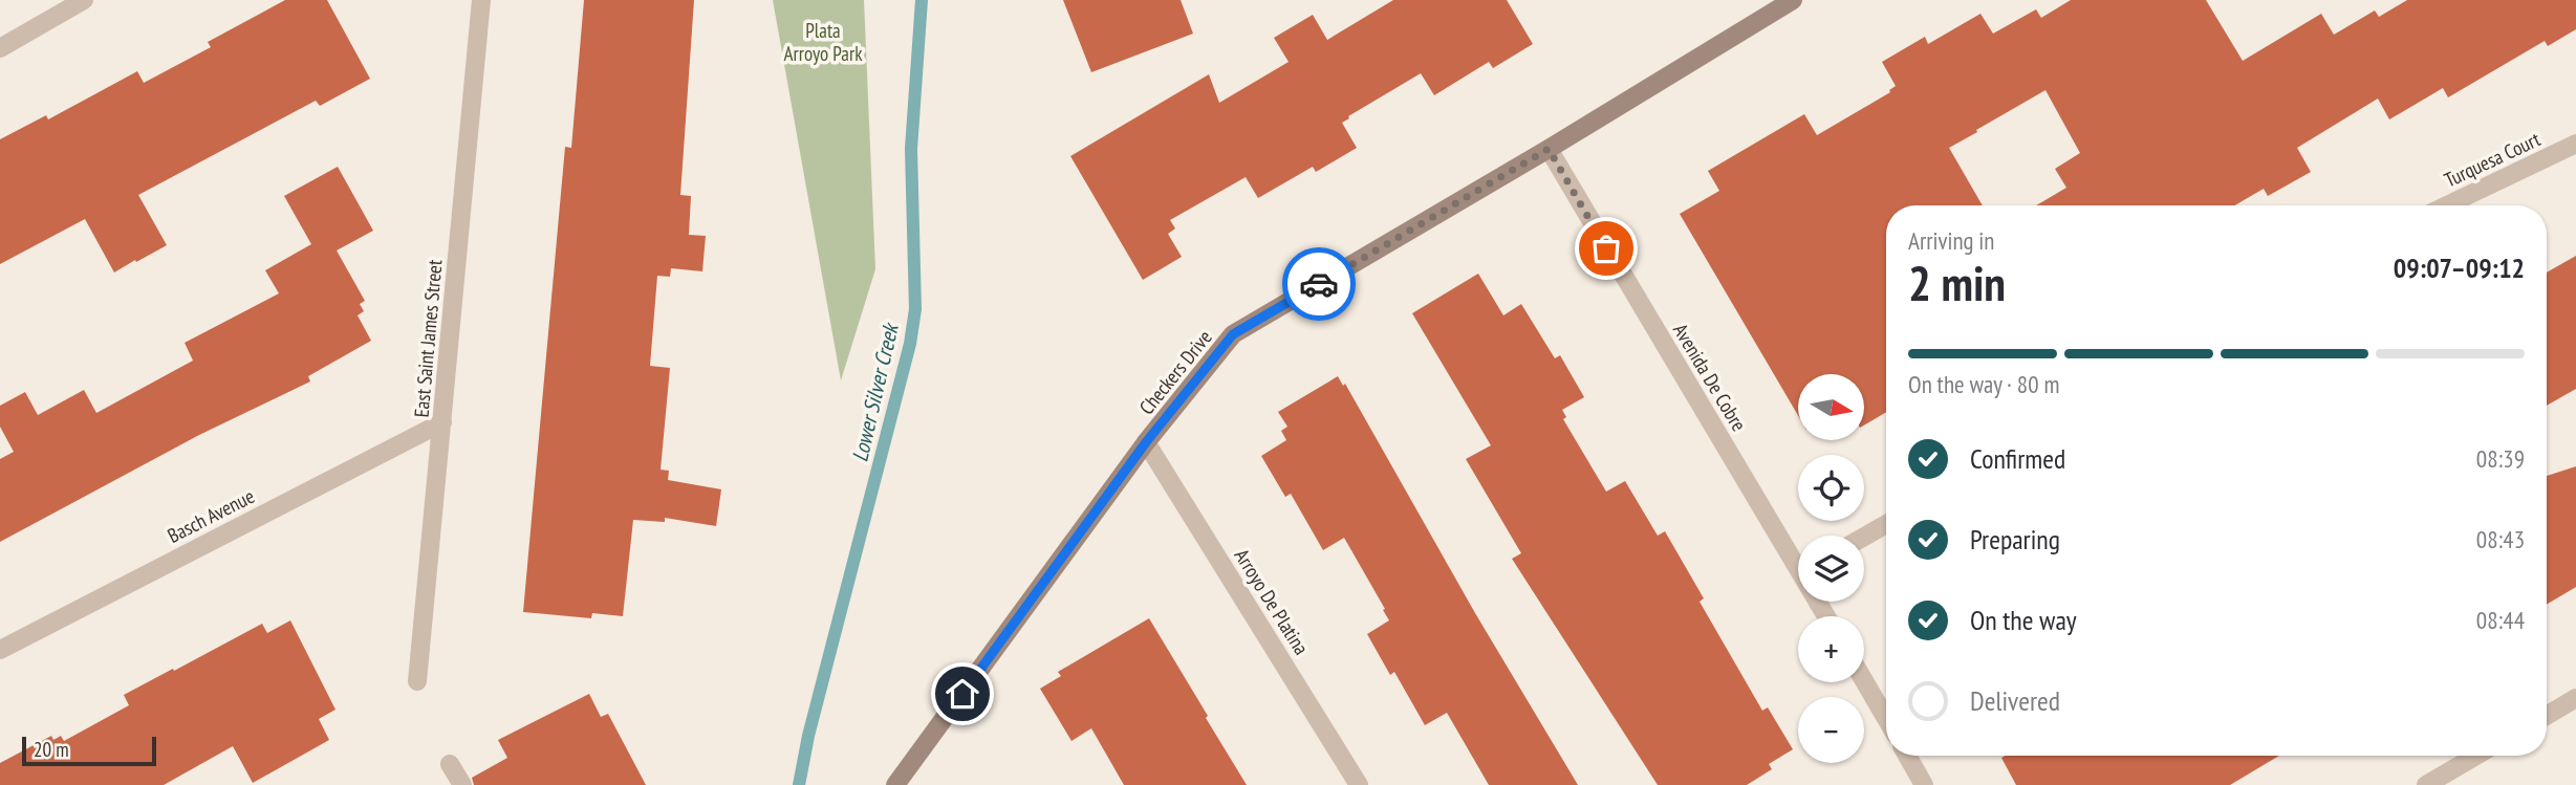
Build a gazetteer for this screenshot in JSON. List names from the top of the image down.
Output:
{
  "streets": {
    "street": [
      "Turquesa Court",
      "East Saint James Street",
      "Checkers Drive",
      "Avenida De Cobre",
      "Basch Avenue",
      "Arroyo De Platina"
    ]
  },
  "crossings": [
    ["East Saint James Street", "Basch Avenue"],
    ["Checkers Drive", "Avenida De Cobre"],
    ["Checkers Drive", "Arroyo De Platina"]
  ],
  "water": ["Lower Silver Creek"],
  "parks": ["Plata Arroyo Park"],
  "scale_bar": "20 m",
  "north": "right",
  "page": {
    "heading": ["2 min", "Arriving in", "09:07–09:12"],
    "bar": "On the way · 80 m",
    "map_buttons": ["+", "−"],
    "list": [
      ["Confirmed", "08:39"],
      ["Preparing", "08:43"],
      ["On the way", "08:44"],
      "Delivered"
    ],
    "scale": "20 m"
  }
}
